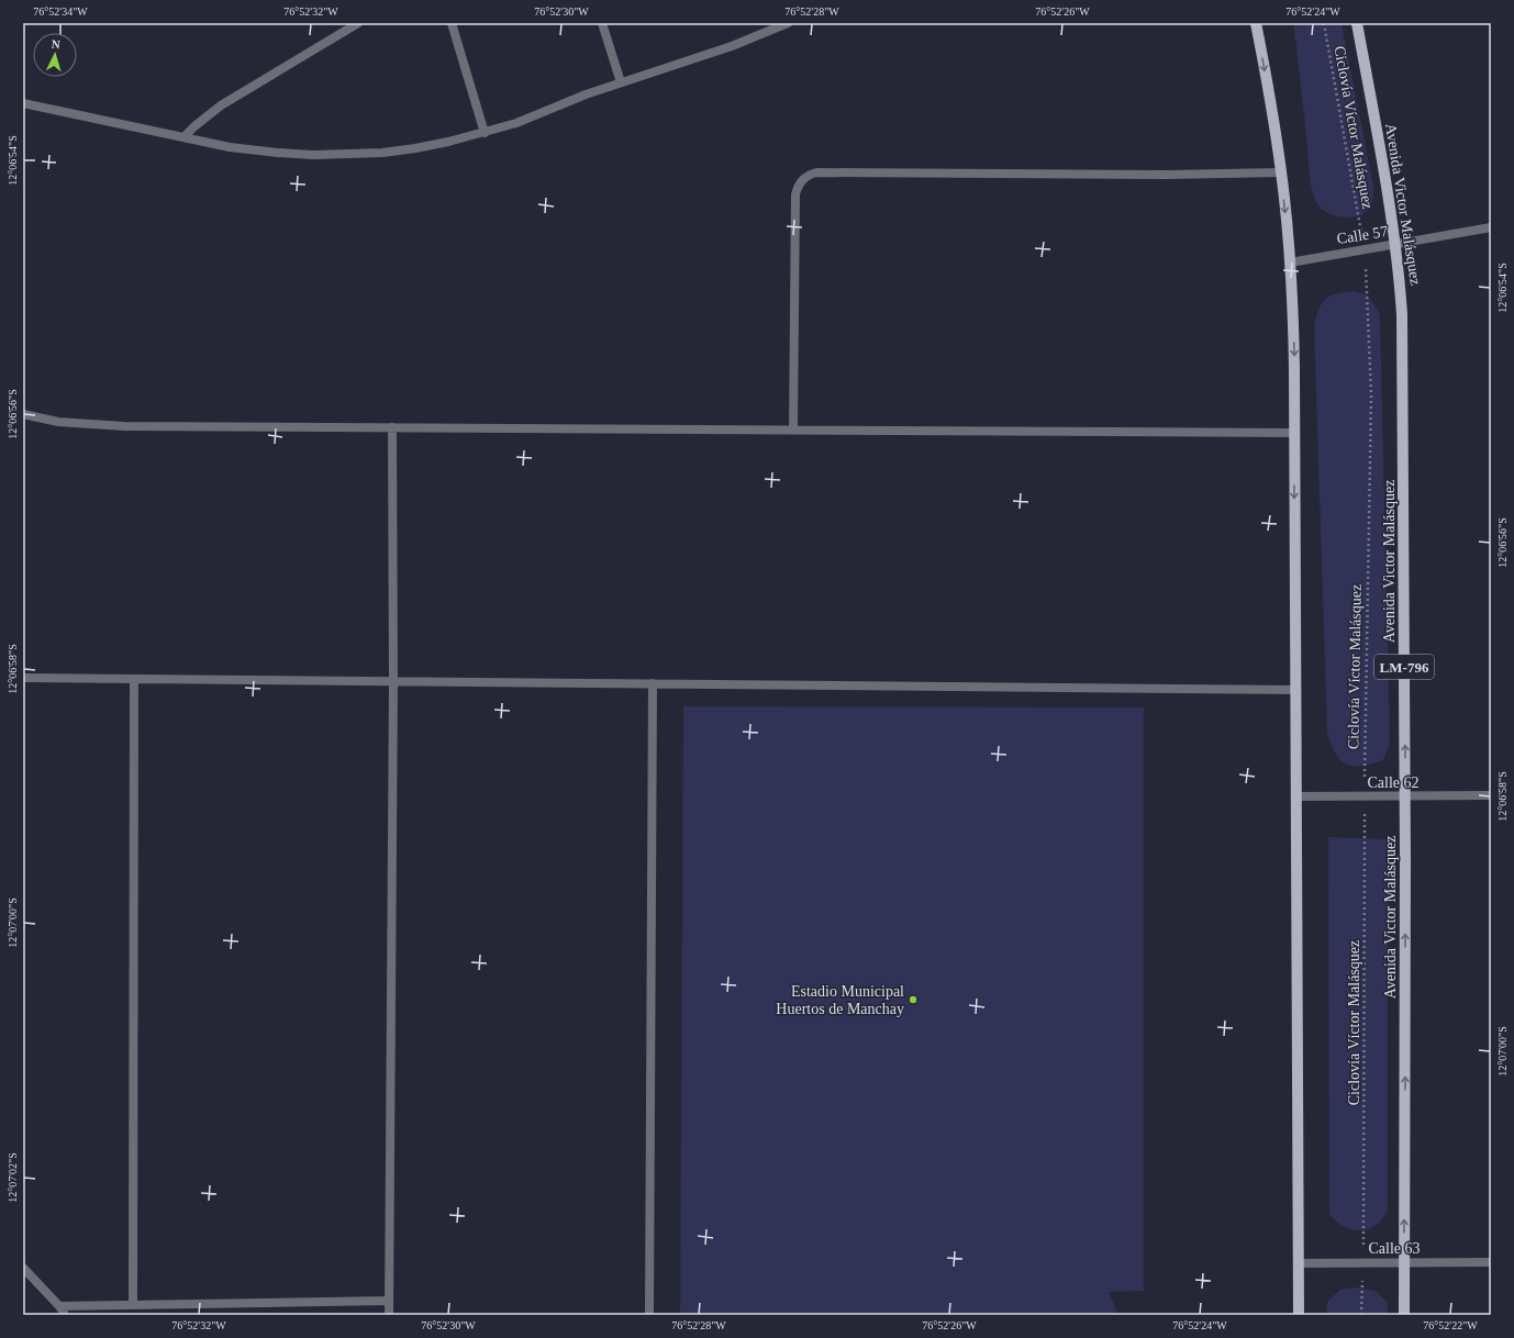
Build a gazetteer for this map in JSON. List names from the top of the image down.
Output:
{
  "streets": {
    "main road": ["Avenida Victor Malásquez", "LM-796"],
    "street": ["Calle 57", "Calle 62", "Calle 63"],
    "path": ["Ciclovía Víctor Malásquez"]
  },
  "crossings": [
    ["Ciclovía Víctor Malásquez", "Calle 57"],
    ["Ciclovía Víctor Malásquez", "Calle 62"],
    ["Ciclovía Víctor Malásquez", "Calle 63"],
    ["Avenida Victor Malásquez", "Calle 57"],
    ["Avenida Victor Malásquez", "Calle 62"],
    ["Avenida Victor Malásquez", "Calle 63"]
  ],
  "one_way": ["Avenida Victor Malásquez"],
  "places": ["Estadio Municipal Huertos de Manchay"],
  "north": "top",
  "coordinates": [
    "76°52'34\"W",
    "76°52'32\"W",
    "76°52'30\"W",
    "76°52'28\"W",
    "76°52'26\"W",
    "76°52'24\"W",
    "12°06'54\"S",
    "12°06'56\"S",
    "12°06'58\"S",
    "12°07'00\"S",
    "12°07'02\"S",
    "76°52'22\"W"
  ]
}
